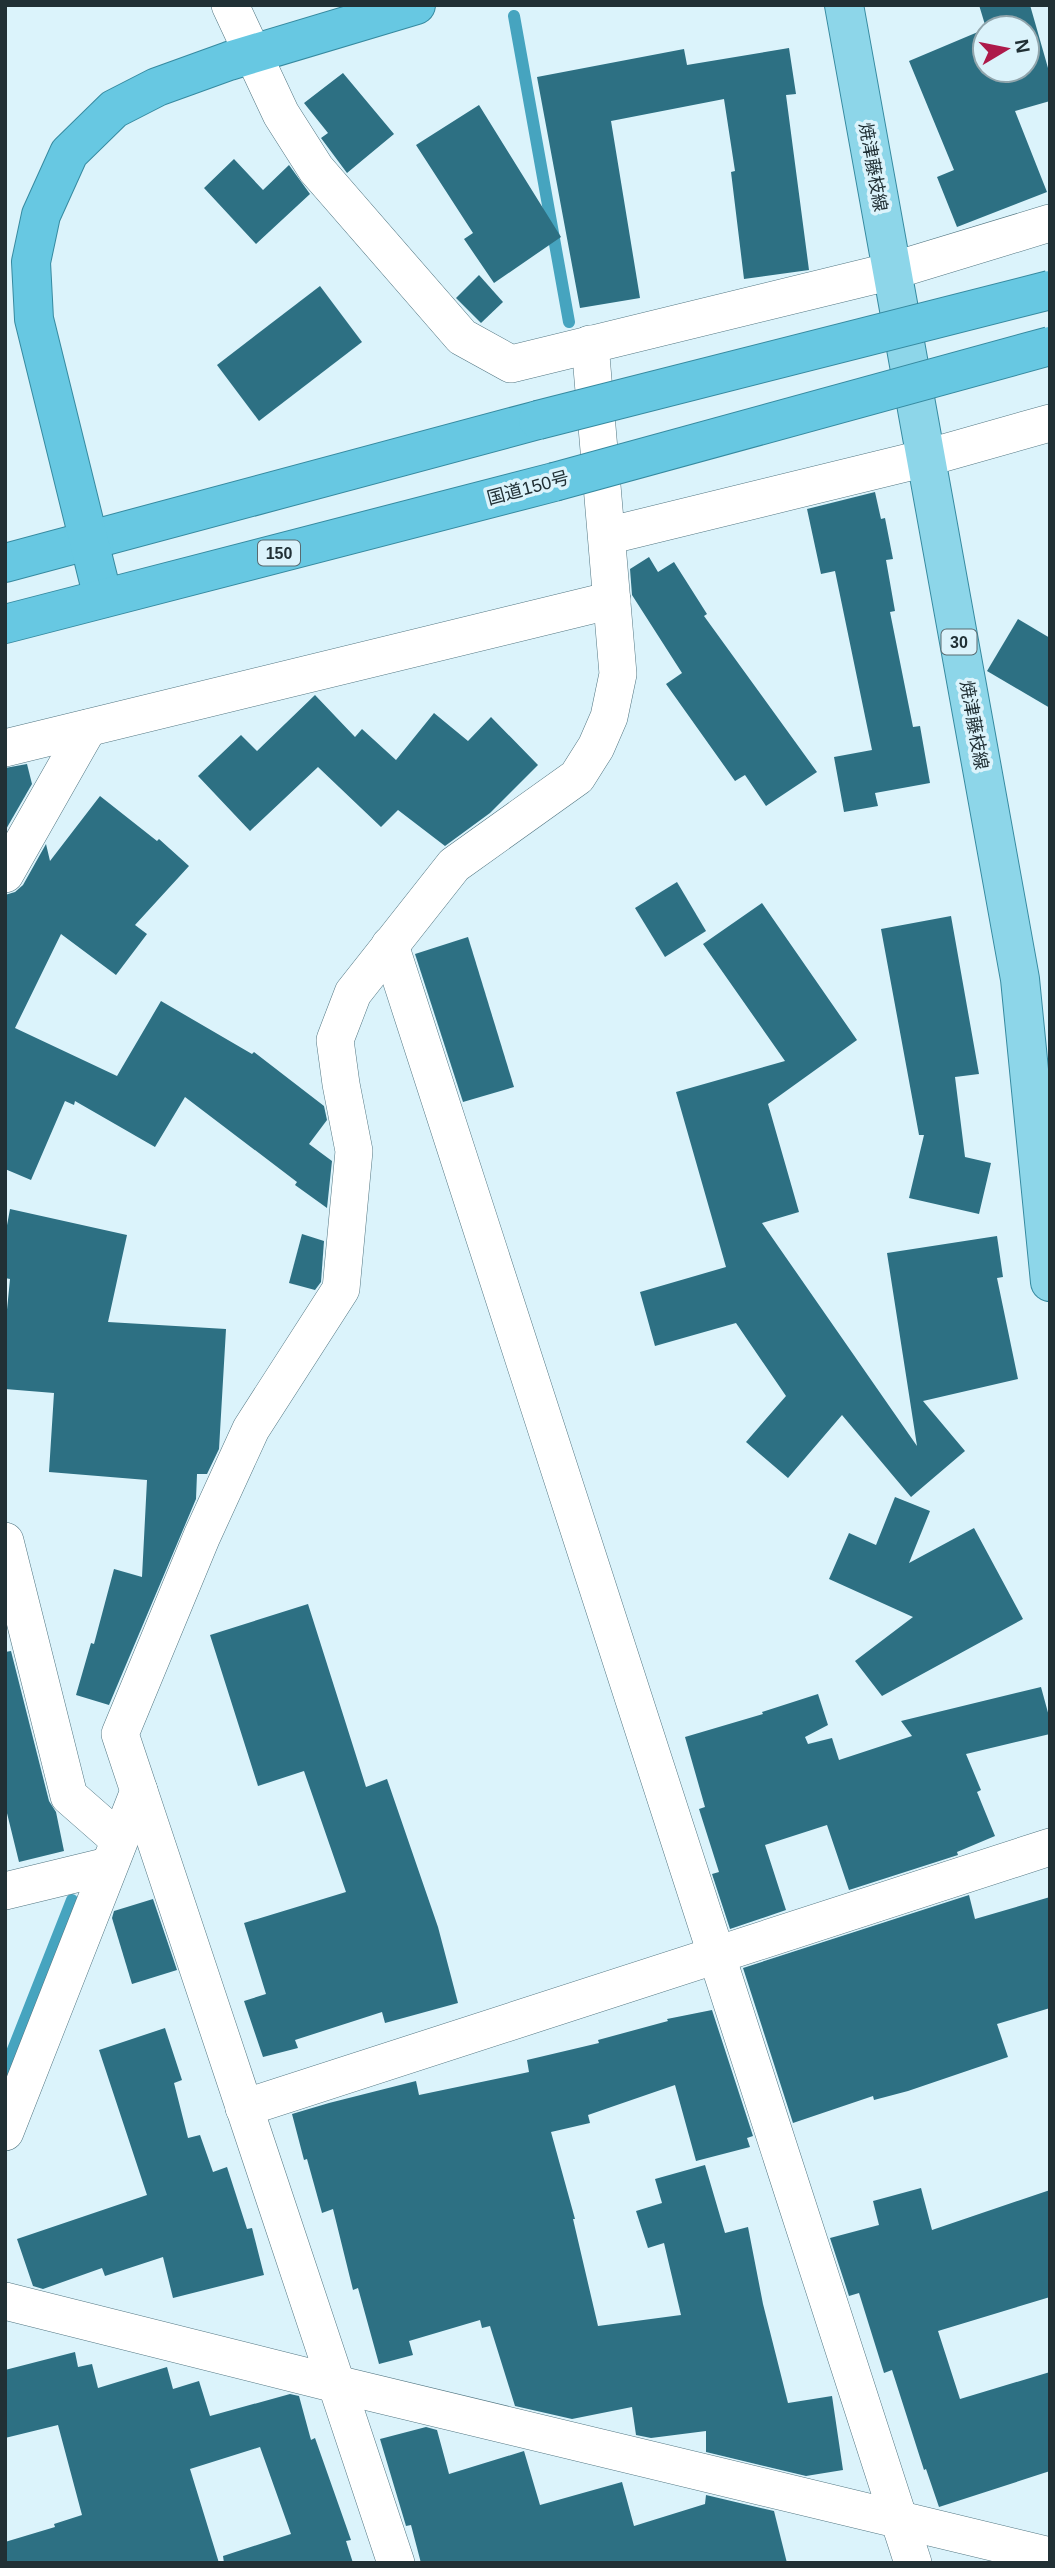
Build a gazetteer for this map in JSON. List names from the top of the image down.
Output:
{
  "streets": {
    "highway": ["国道150号", "150"],
    "main road": ["焼津藤枝線", "30"]
  },
  "north": "right"
}
